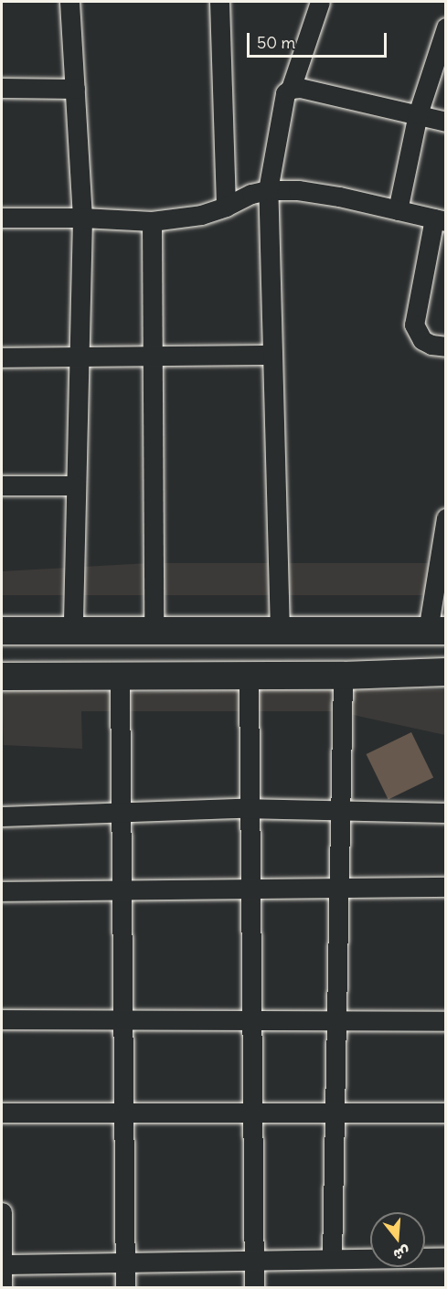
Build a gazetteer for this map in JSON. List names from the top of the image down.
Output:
{
  "scale_bar": "50 m",
  "north": "bottom"
}
